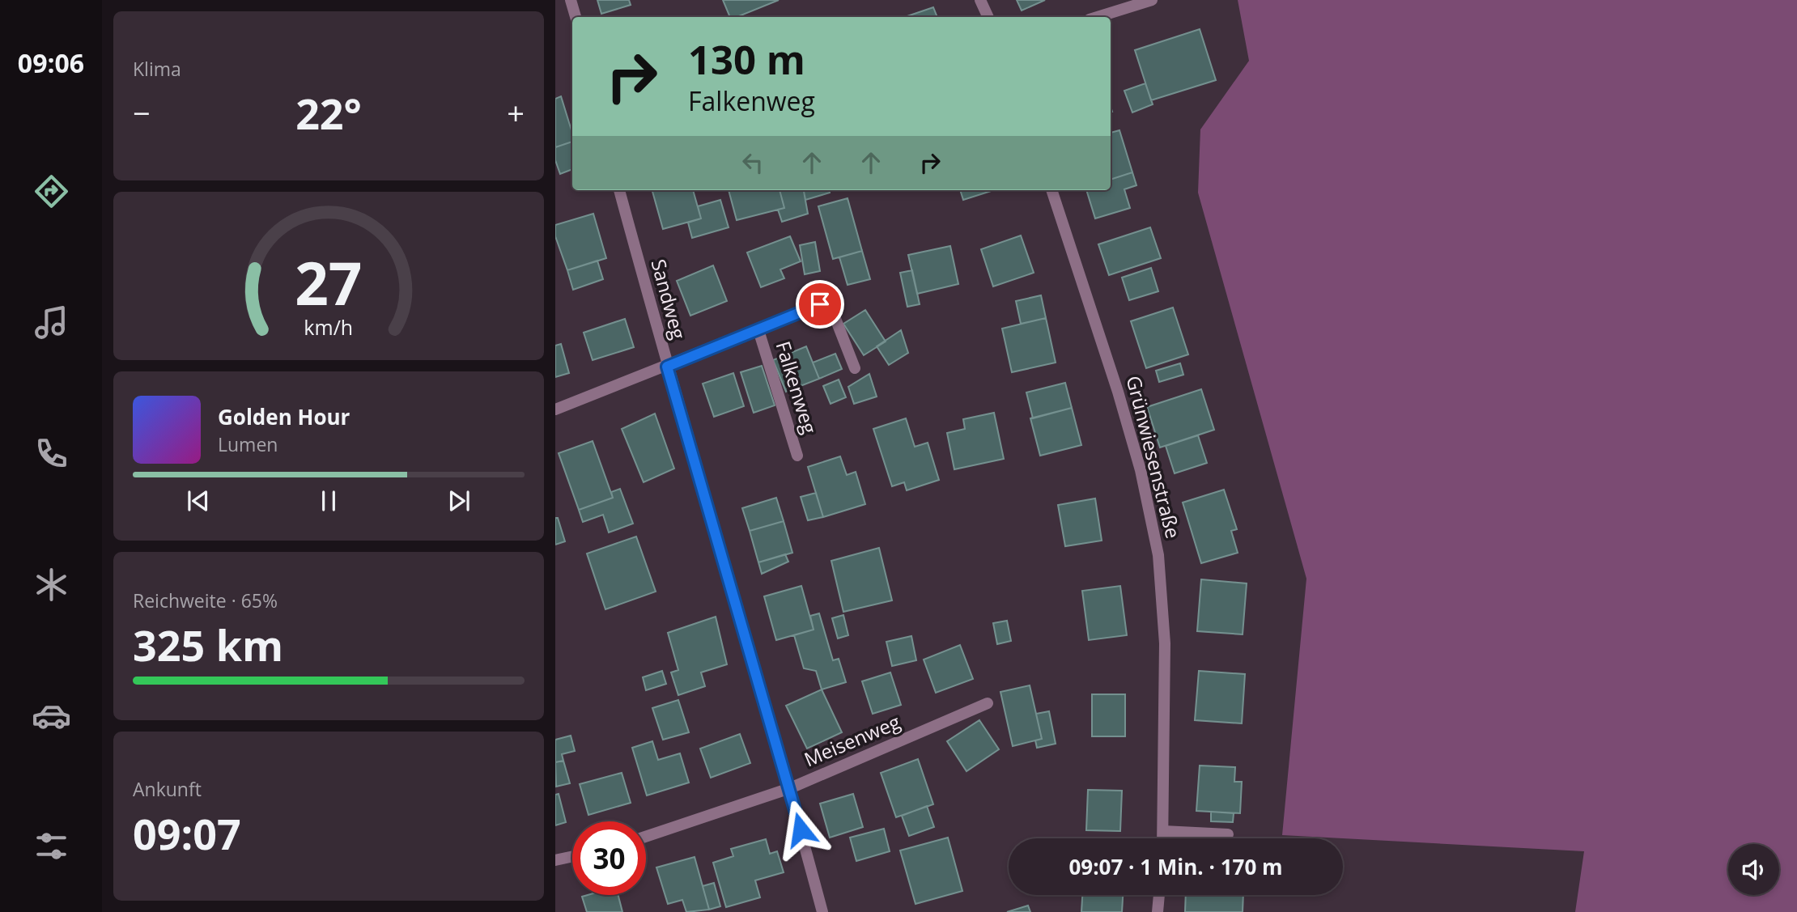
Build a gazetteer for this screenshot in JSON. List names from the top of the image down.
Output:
{
  "streets": {
    "street": [
      "Sandweg",
      "Falkenweg",
      "Grünwiesenstraße",
      "Meisenweg"
    ]
  },
  "crossings": [
    ["Sandweg", "Falkenweg"],
    ["Sandweg", "Meisenweg"]
  ],
  "page": {
    "tabs": "09:06",
    "tile": [
      "Klima",
      ["Reichweite · 65%", "325 km"],
      ["Ankunft", "09:07"]
    ],
    "turn": ["130 m", "Falkenweg"],
    "heat": ["−", "22°", "+"],
    "song": ["Golden Hour", "Lumen"],
    "limit": "30",
    "trip": "09:07 · 1 Min. · 170 m",
    "gauge": ["27", "km/h"]
  }
}
